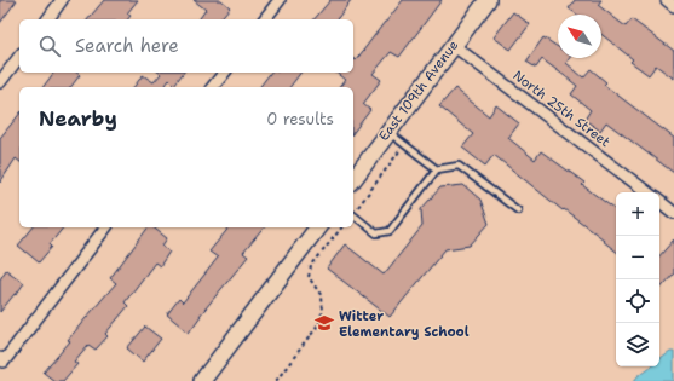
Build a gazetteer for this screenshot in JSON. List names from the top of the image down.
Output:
{
  "streets": {
    "street": ["East 109th Avenue", "North 25th Street"]
  },
  "crossings": [
    ["East 109th Avenue", "North 25th Street"]
  ],
  "places": {
    "school or university": ["Witter Elementary School"]
  },
  "north": "top left",
  "page": {
    "search": "Search here",
    "heading": ["Nearby", "0 results"],
    "map_buttons": ["+", "−"]
  }
}
